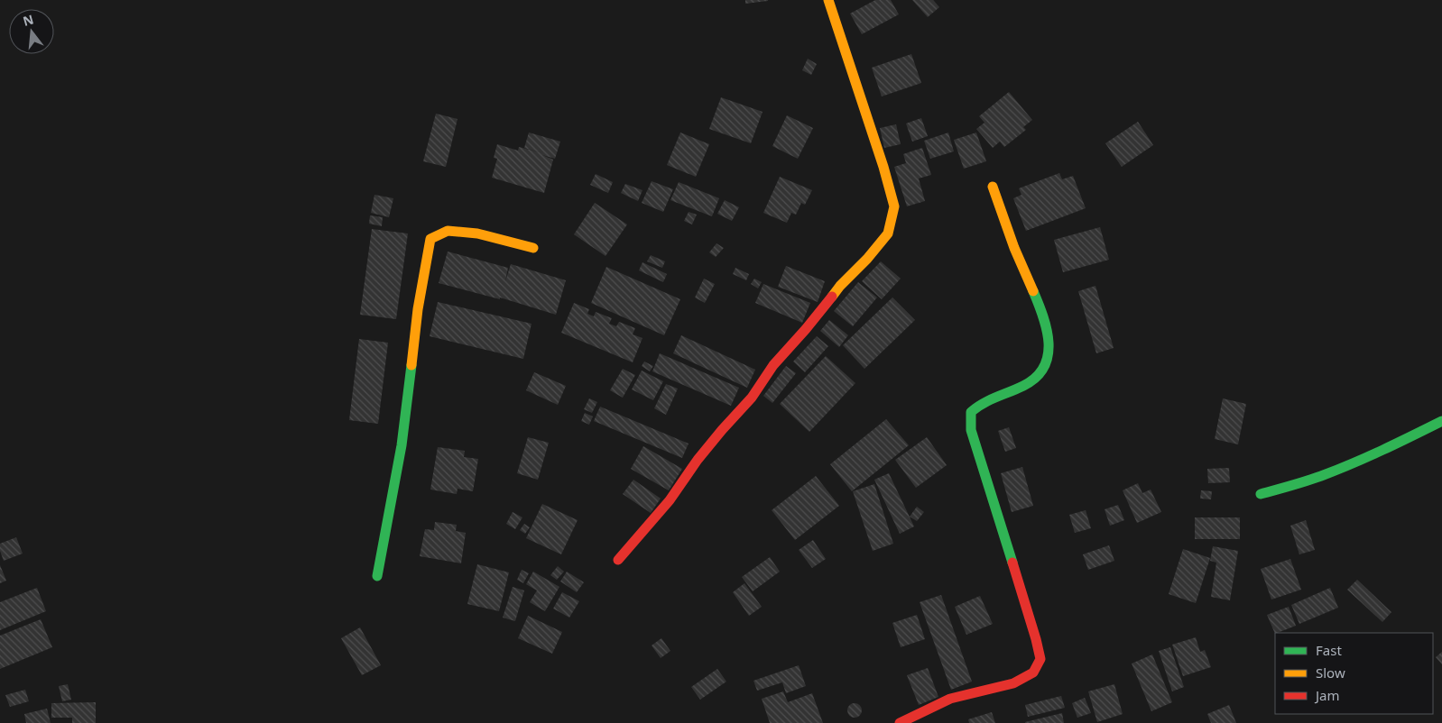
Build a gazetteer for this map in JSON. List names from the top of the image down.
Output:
{
  "legend": ["Fast", "Slow", "Jam"],
  "north": "top"
}
